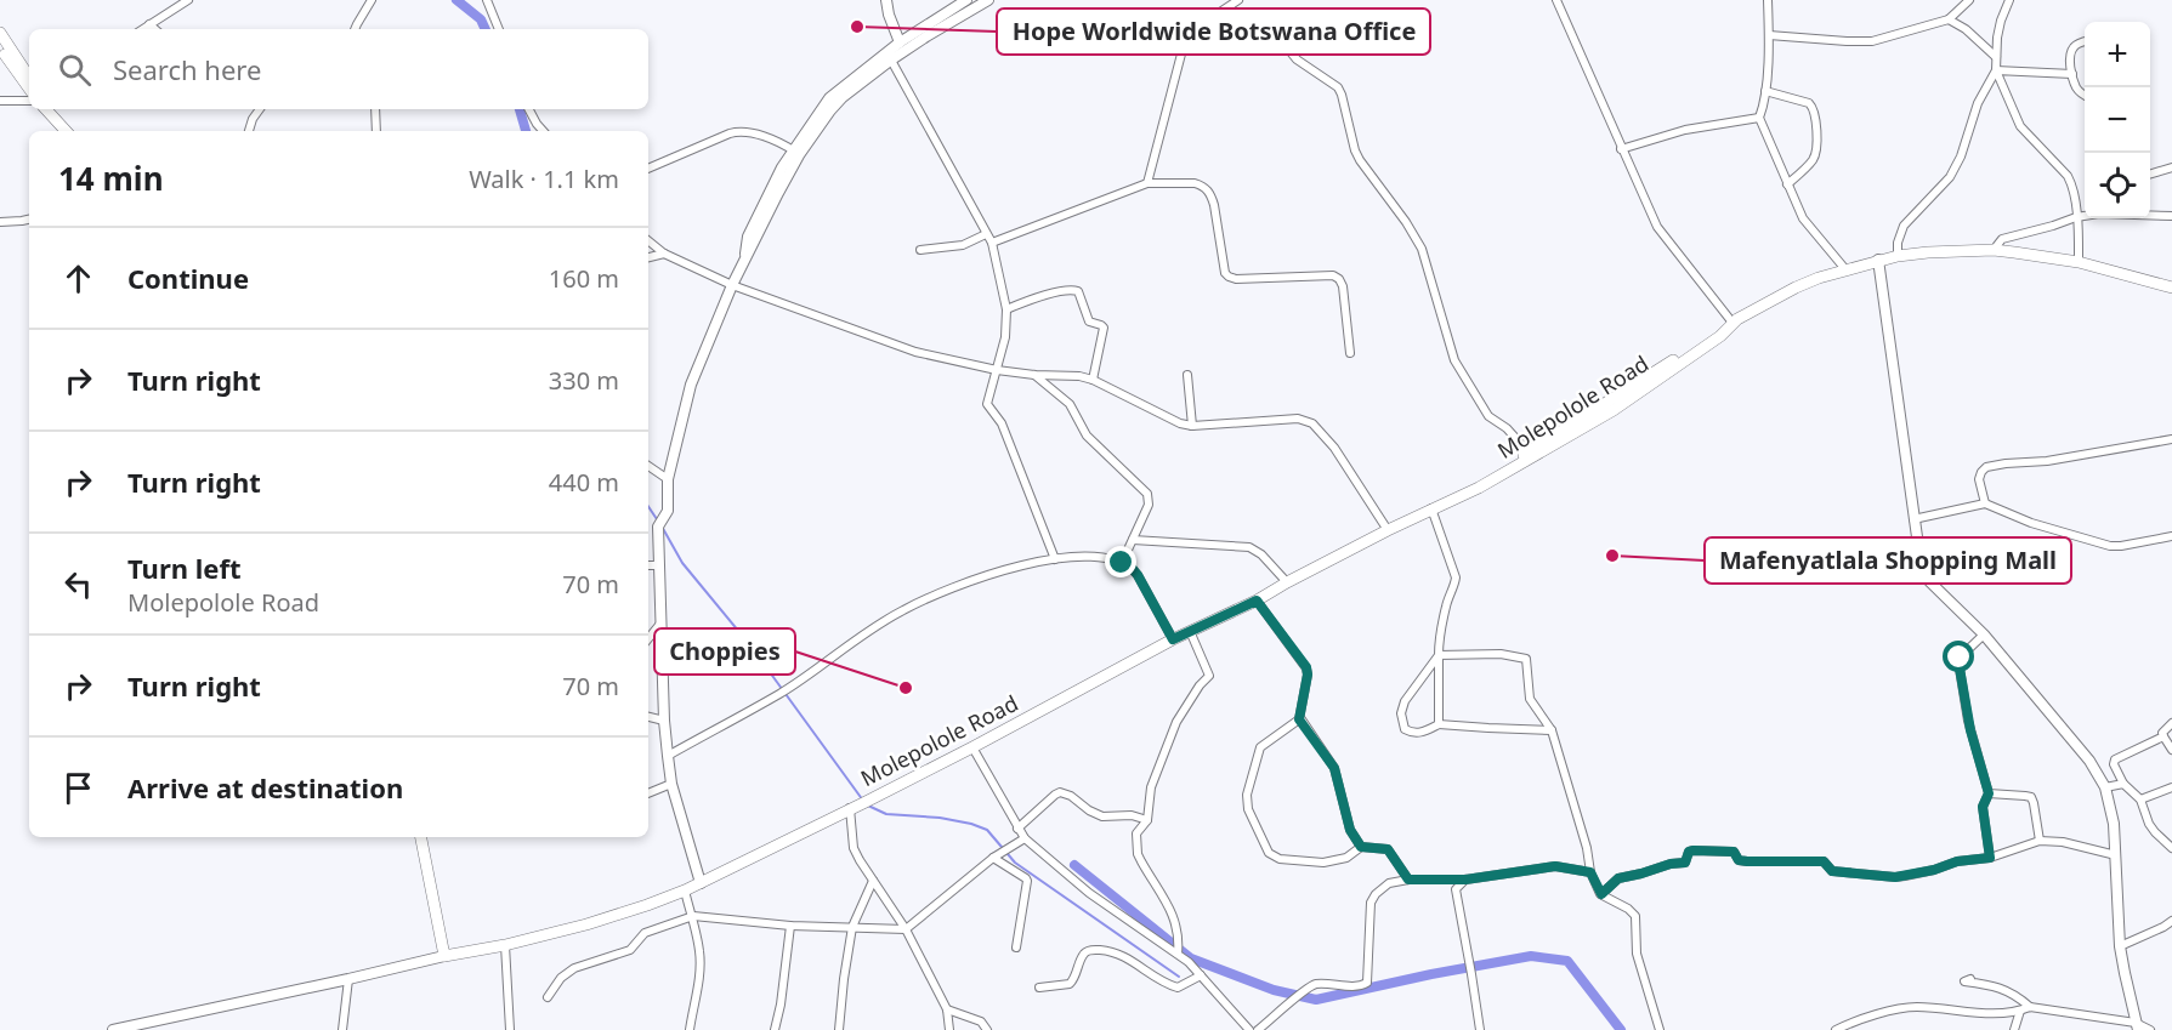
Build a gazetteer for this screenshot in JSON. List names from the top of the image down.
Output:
{
  "streets": {
    "main road": ["Molepolole Road"]
  },
  "places": ["Hope Worldwide Botswana Office", "Mafenyatlala Shopping Mall", "Choppies"],
  "page": {
    "map_buttons": ["+", "−"],
    "search": "Search here",
    "heading": ["14 min", "Walk · 1.1 km"],
    "list": [
      ["Continue", "160 m"],
      ["Turn right", "330 m"],
      ["Turn right", "440 m"],
      ["Turn left", "Molepolole Road", "70 m"],
      ["Turn right", "70 m"],
      "Arrive at destination"
    ]
  }
}
